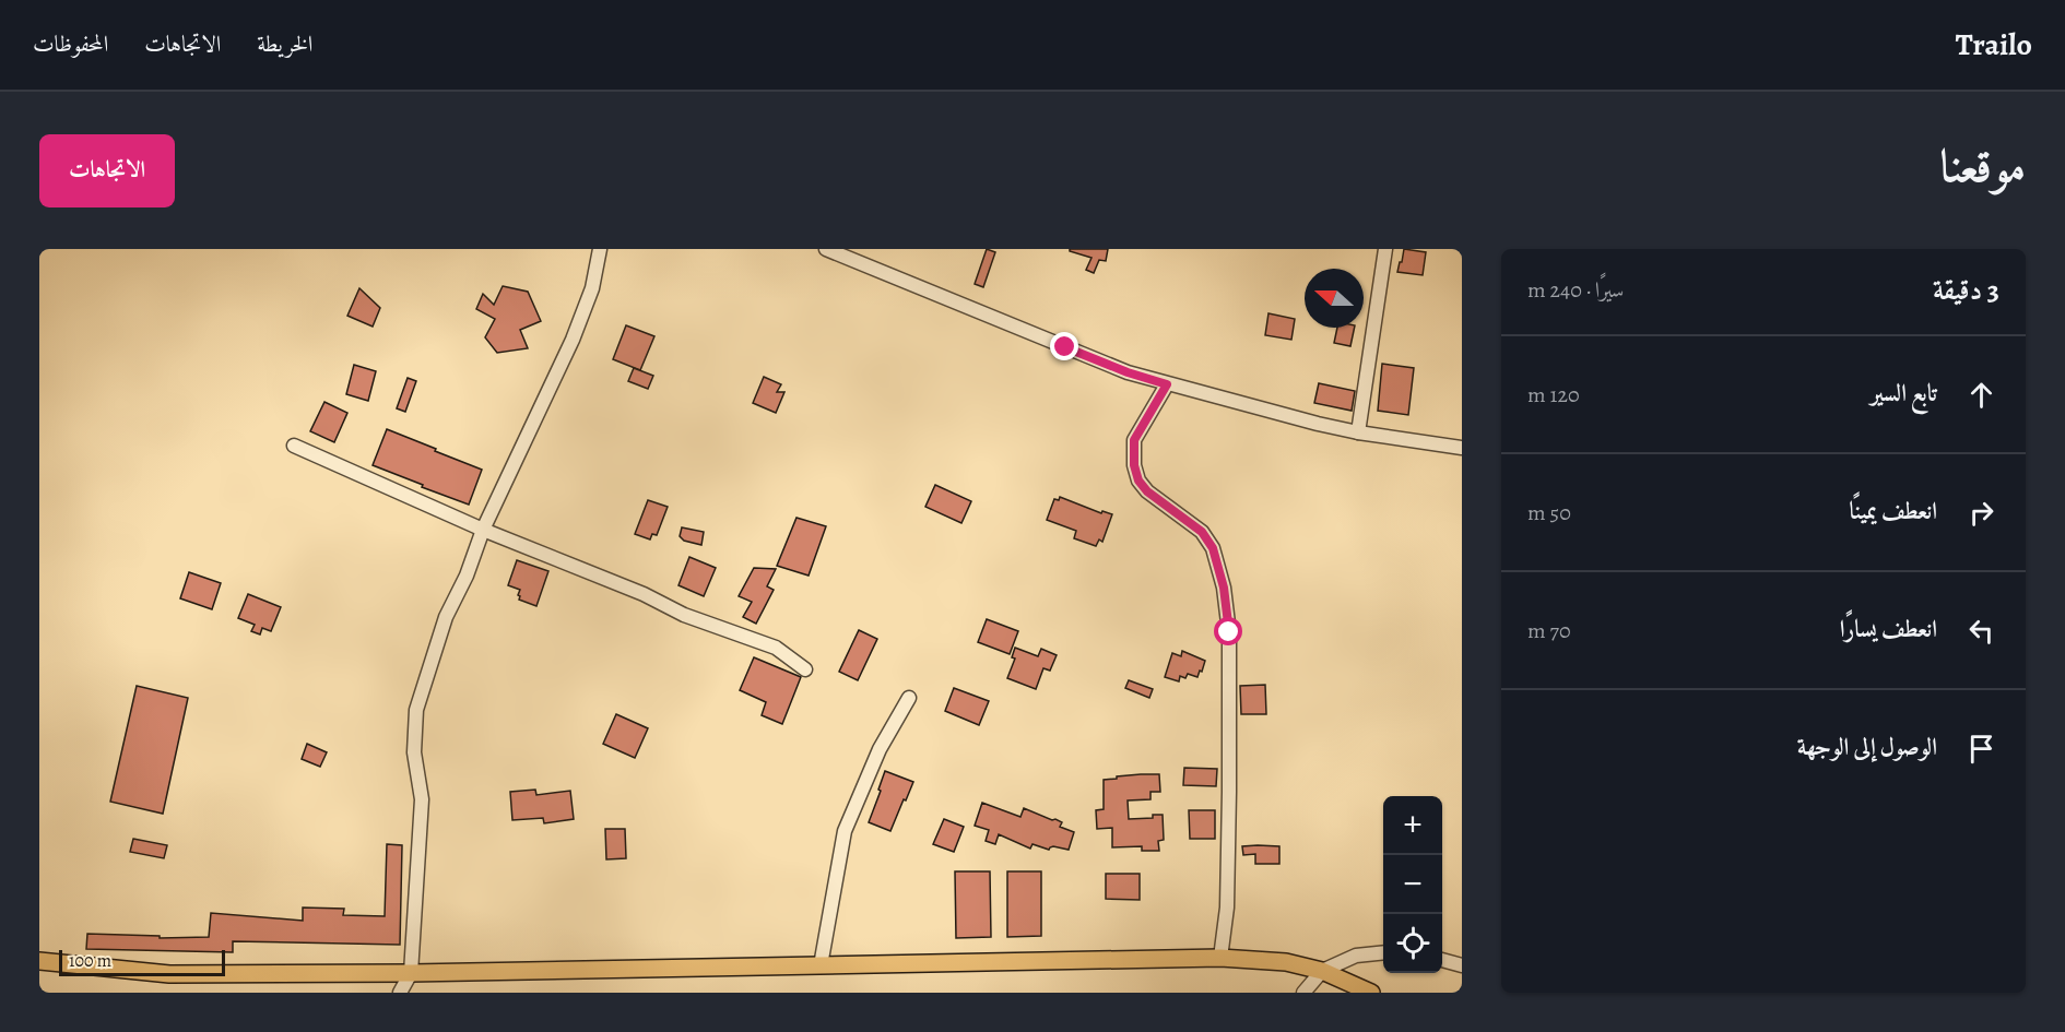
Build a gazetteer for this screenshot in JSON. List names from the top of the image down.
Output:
{
  "scale_bar": "100 m",
  "north": "left",
  "page": {
    "header": "Trailo",
    "nav": ["الخريطة", "الاتجاهات", "المحفوظات"],
    "title": "موقعنا",
    "buttons": "الاتجاهات",
    "heading": ["3 دقيقة", "سيرًا · 240 m"],
    "list": [
      ["تابع السير", "120 m"],
      ["انعطف يمينًا", "50 m"],
      ["انعطف يسارًا", "70 m"],
      "الوصول إلى الوجهة"
    ],
    "map_buttons": ["+", "−"],
    "scale": "100 m"
  }
}
